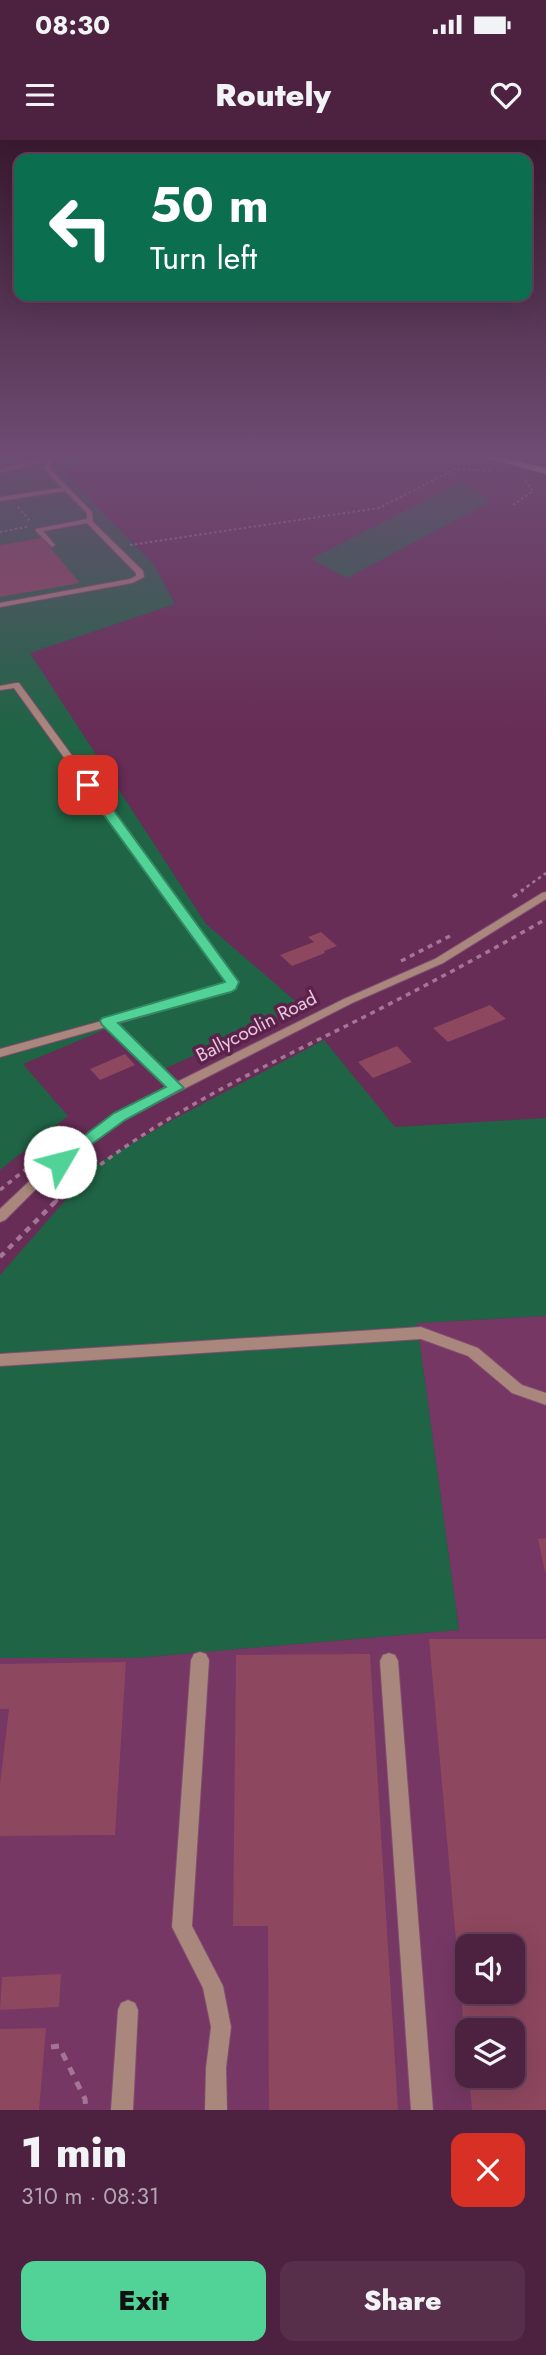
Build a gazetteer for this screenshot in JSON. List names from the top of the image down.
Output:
{
  "streets": {
    "street": ["Ballycoolin Road"]
  },
  "page": {
    "status": "08:30",
    "header": "Routely",
    "turn": ["50 m", "Turn left"],
    "heading": ["1 min", "310 m · 08:31"],
    "buttons": ["Exit", "Share"]
  }
}
